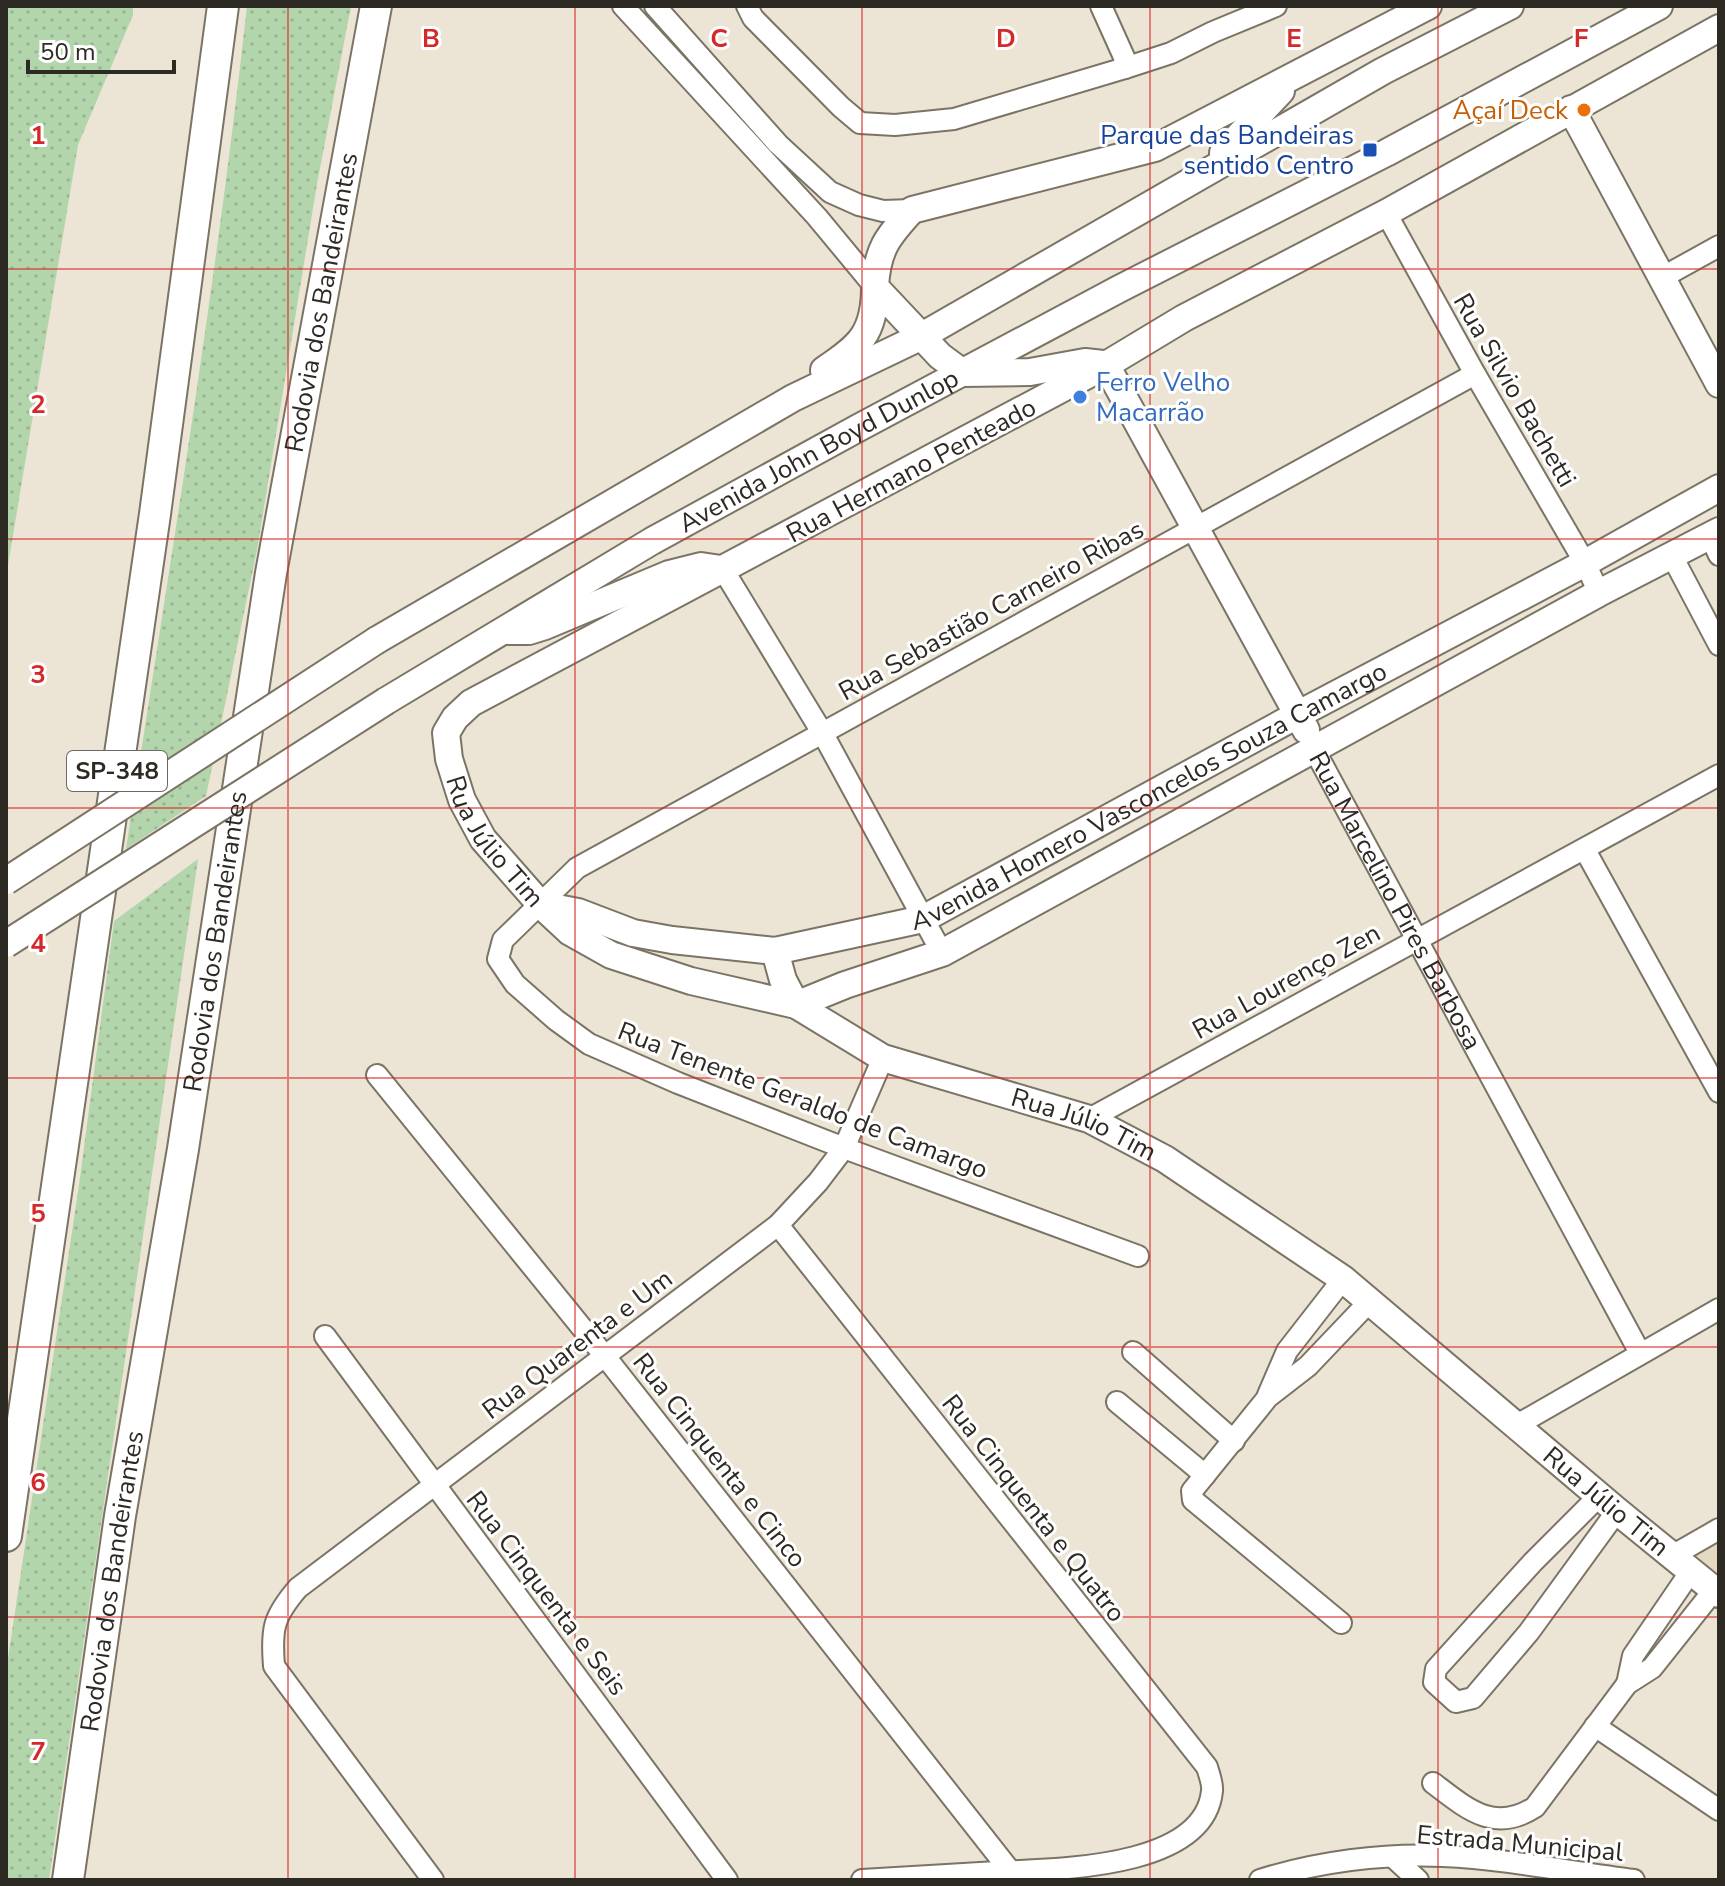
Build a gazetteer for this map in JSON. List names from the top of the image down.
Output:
{
  "streets": {
    "highway": ["Rodovia dos Bandeirantes", "SP-348"],
    "main road": [
      "Avenida John Boyd Dunlop",
      "Rua Hermano Penteado",
      "Avenida Homero Vasconcelos Souza Camargo",
      "Rua Júlio Tim",
      "Rua Marcelino Pires Barbosa"
    ],
    "street": [
      "Rua Silvio Bachetti",
      "Rua Sebastião Carneiro Ribas",
      "Rua Lourenço Zen",
      "Rua Tenente Geraldo de Camargo",
      "Rua Quarenta e Um",
      "Rua Cinquenta e Cinco",
      "Rua Cinquenta e Quatro",
      "Rua Cinquenta e Seis",
      "Estrada Municipal"
    ]
  },
  "crossings": [
    ["Rua Silvio Bachetti", "Rua Hermano Penteado"],
    ["Rua Silvio Bachetti", "Rua Sebastião Carneiro Ribas"],
    ["Rua Silvio Bachetti", "Avenida Homero Vasconcelos Souza Camargo"],
    ["Rua Hermano Penteado", "Rua Júlio Tim"],
    ["Rua Hermano Penteado", "Rua Marcelino Pires Barbosa"],
    ["Rua Sebastião Carneiro Ribas", "Avenida Homero Vasconcelos Souza Camargo"],
    ["Rua Sebastião Carneiro Ribas", "Rua Júlio Tim"],
    ["Rua Sebastião Carneiro Ribas", "Rua Marcelino Pires Barbosa"],
    ["Rua Sebastião Carneiro Ribas", "Rua Tenente Geraldo de Camargo"],
    ["Avenida Homero Vasconcelos Souza Camargo", "Rua Júlio Tim"],
    ["Avenida Homero Vasconcelos Souza Camargo", "Rua Marcelino Pires Barbosa"],
    ["Avenida Homero Vasconcelos Souza Camargo", "Rua Tenente Geraldo de Camargo"],
    ["Rua Júlio Tim", "Rua Lourenço Zen"],
    ["Rua Júlio Tim", "Rua Tenente Geraldo de Camargo"],
    ["Rua Júlio Tim", "Rua Quarenta e Um"],
    ["Rua Marcelino Pires Barbosa", "Rua Lourenço Zen"],
    ["Rua Tenente Geraldo de Camargo", "Rua Quarenta e Um"],
    ["Rua Quarenta e Um", "Rua Cinquenta e Cinco"],
    ["Rua Quarenta e Um", "Rua Cinquenta e Quatro"],
    ["Rua Quarenta e Um", "Rua Cinquenta e Seis"],
    ["Rua Cinquenta e Cinco", "Rua Cinquenta e Quatro"]
  ],
  "places": {
    "other": ["Açaí Deck", "Ferro Velho Macarrão"],
    "transit": ["Parque das Bandeiras sentido Centro"]
  },
  "scale_bar": "50 m",
  "grid": {
    "columns": [
      "B",
      "C",
      "D",
      "E",
      "F"
    ],
    "rows": [
      "1",
      "2",
      "3",
      "4",
      "5",
      "6",
      "7"
    ]
  }
}
